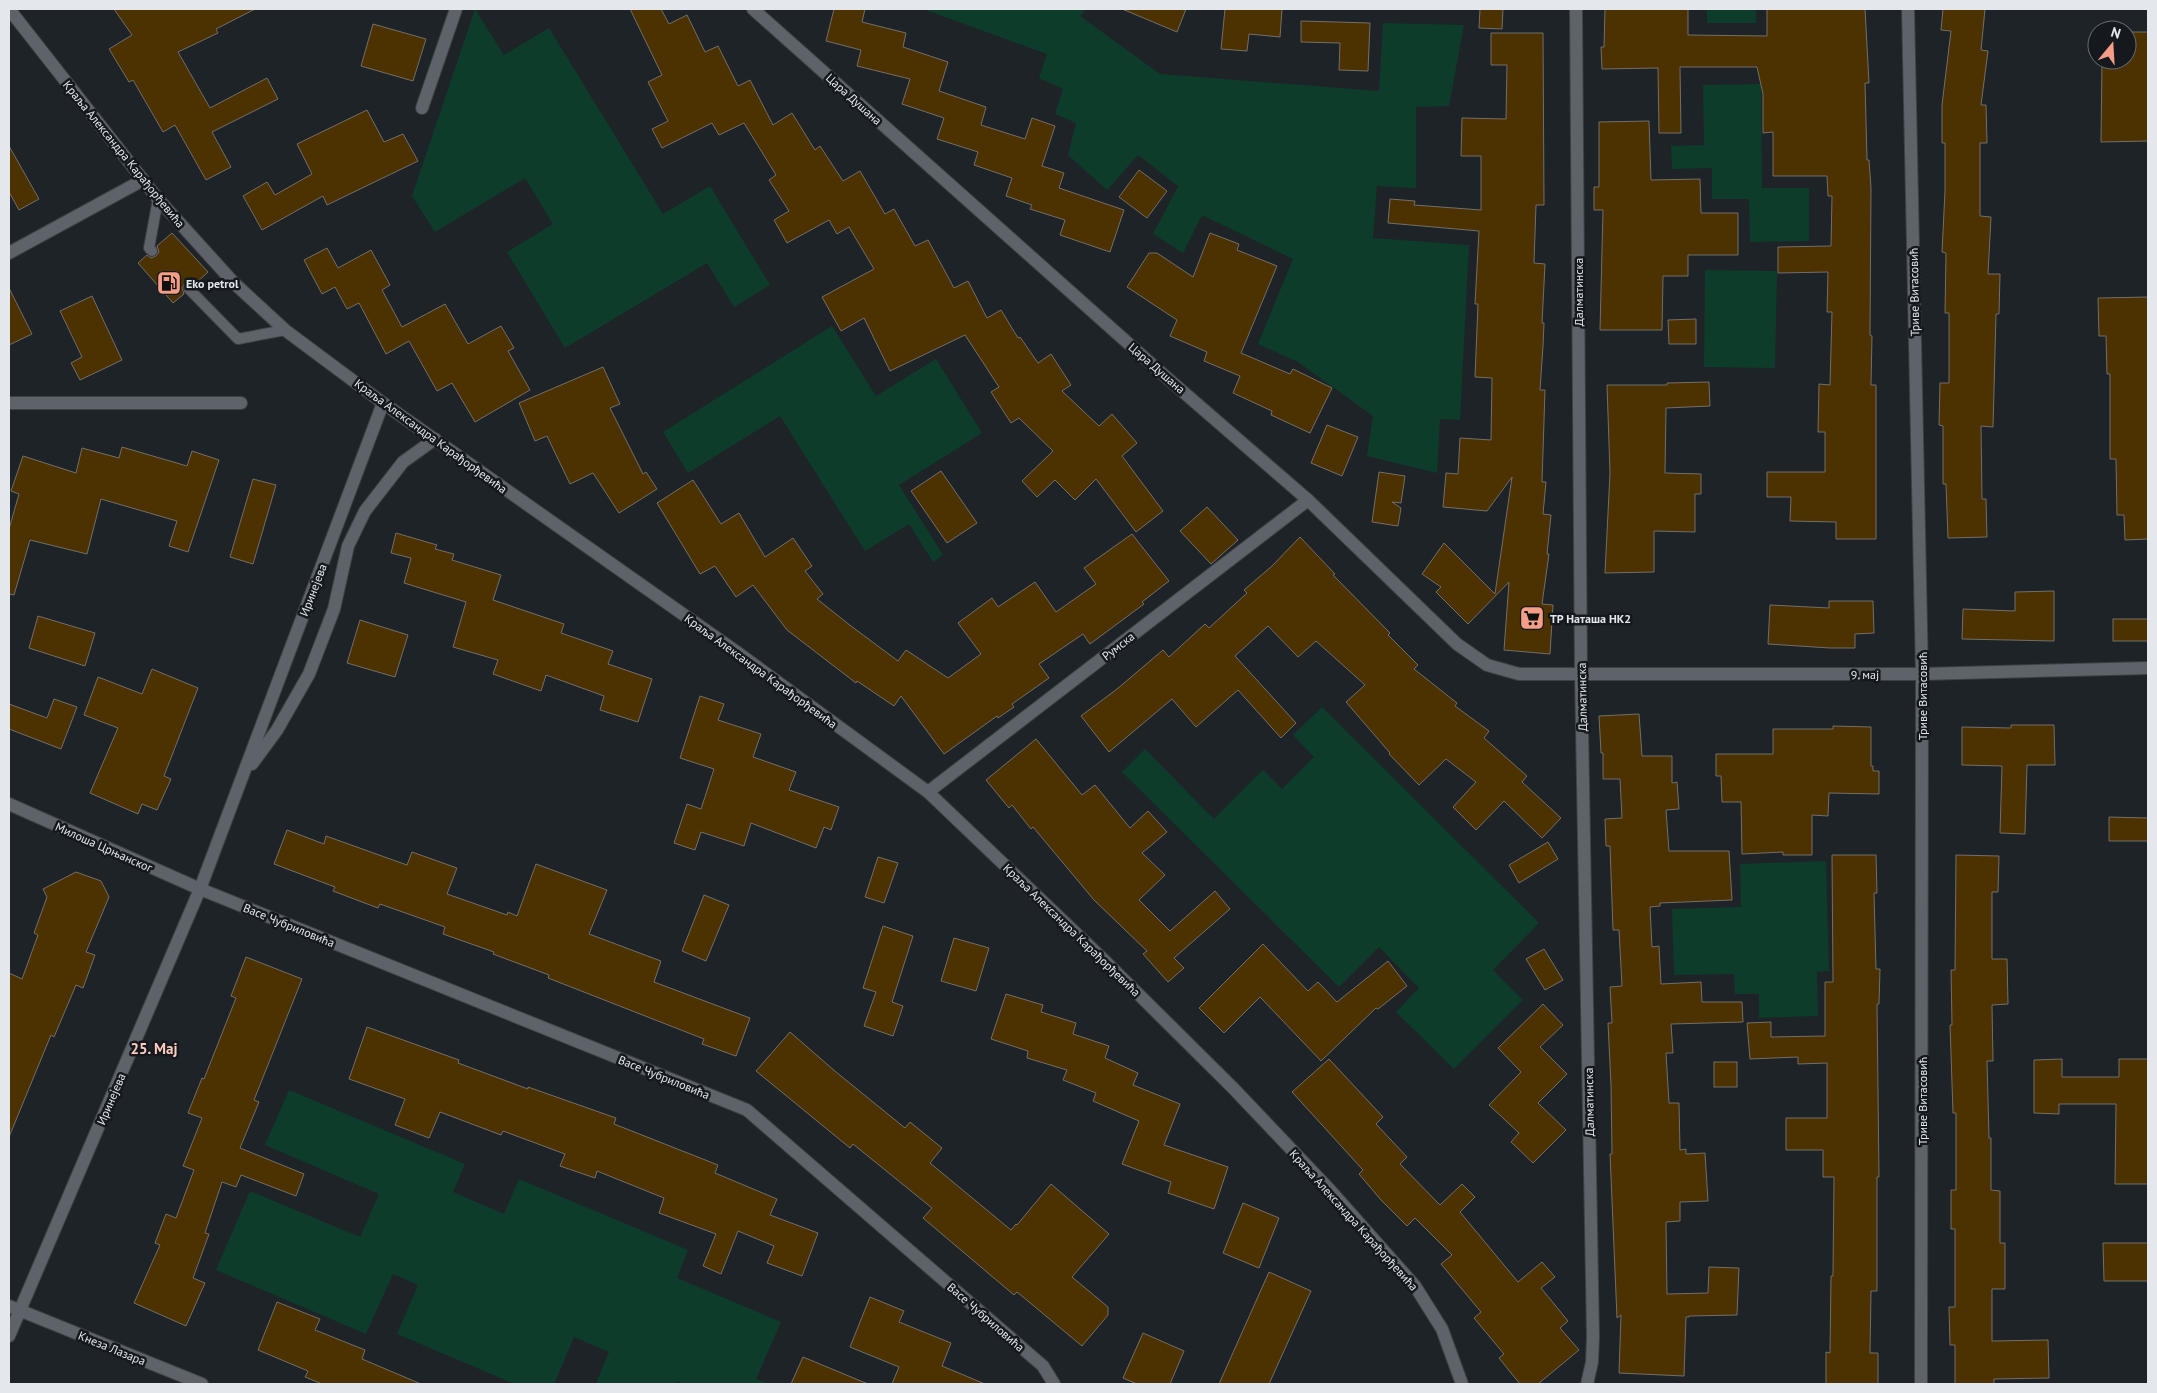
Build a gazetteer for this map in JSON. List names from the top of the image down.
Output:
{
  "streets": {
    "street": [
      "Цара Душана",
      "Краља Александра Карађорђевића",
      "Далматинска",
      "Триве Витасовић",
      "Иринејева",
      "Румска",
      "9. мај",
      "Милоша Црњанског",
      "Васе Чубриловића",
      "Кнеза Лазара"
    ]
  },
  "crossings": [
    ["Цара Душана", "Далматинска"],
    ["Цара Душана", "Румска"],
    ["Цара Душана", "9. мај"],
    ["Краља Александра Карађорђевића", "Иринејева"],
    ["Краља Александра Карађорђевића", "Румска"],
    ["Далматинска", "9. мај"],
    ["Триве Витасовић", "9. мај"],
    ["Иринејева", "Милоша Црњанског"],
    ["Иринејева", "Васе Чубриловића"],
    ["Иринејева", "Кнеза Лазара"],
    ["Милоша Црњанског", "Васе Чубриловића"]
  ],
  "districts": ["25. Мај"],
  "places": {
    "fuel station": ["Eko petrol"],
    "supermarket": ["ТР Наташа НК2"]
  },
  "north": "top"
}
